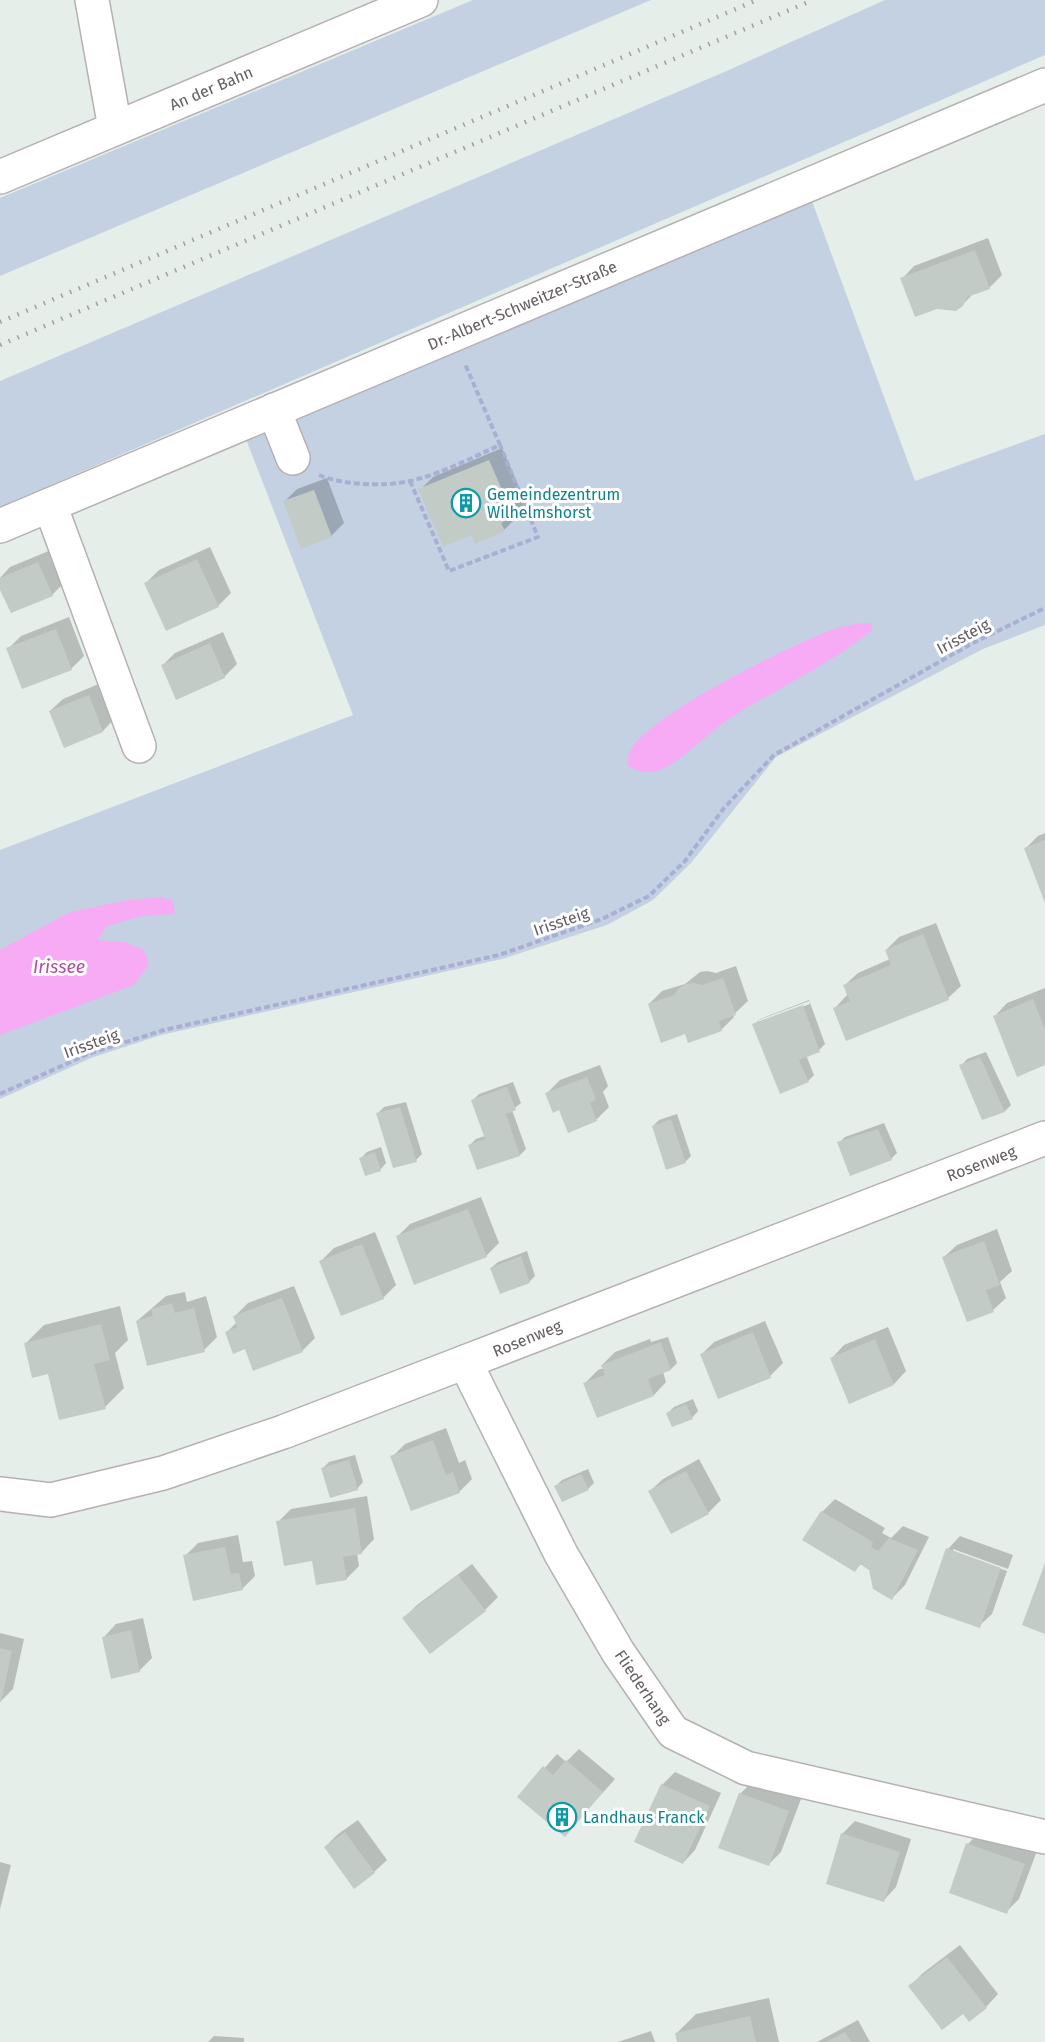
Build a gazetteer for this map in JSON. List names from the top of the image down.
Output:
{
  "streets": {
    "street": [
      "An der Bahn",
      "Dr.-Albert-Schweitzer-Straße",
      "Rosenweg",
      "Fliederhang"
    ],
    "path": ["Irissteig"]
  },
  "crossings": [
    ["Rosenweg", "Fliederhang"]
  ],
  "water": ["Irissee"],
  "places": {
    "building": ["Gemeindezentrum Wilhelmshorst", "Landhaus Franck"]
  }
}
